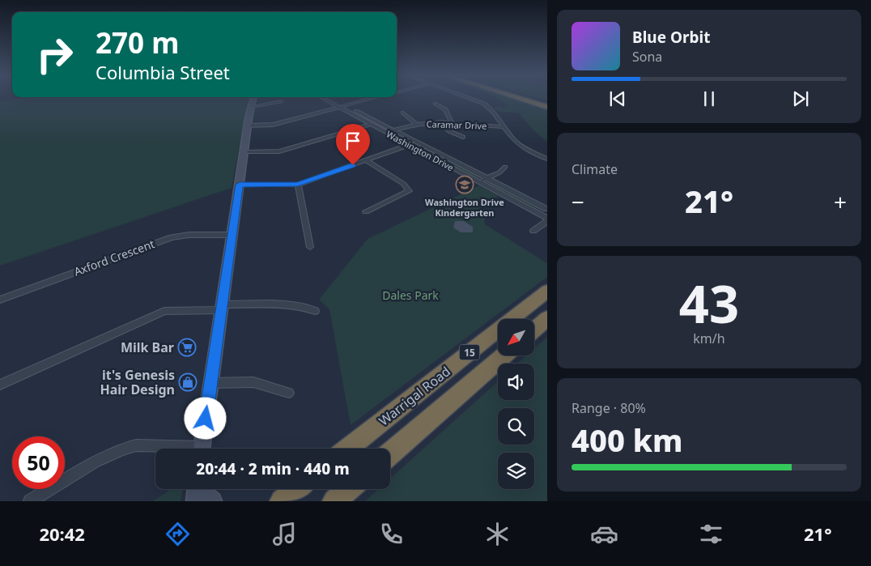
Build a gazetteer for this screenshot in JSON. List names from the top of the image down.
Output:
{
  "streets": {
    "highway": ["15", "Warrigal Road"],
    "street": ["Caramar Drive", "Washington Drive", "Axford Crescent"]
  },
  "crossings": [
    ["Caramar Drive", "Washington Drive"]
  ],
  "parks": ["Dales Park"],
  "places": {
    "school or university": ["Washington Drive Kindergarten"],
    "supermarket": ["Milk Bar"],
    "shop": ["it's Genesis Hair Design"]
  },
  "north": "bottom left",
  "page": {
    "turn": ["270 m", "Columbia Street"],
    "song": ["Blue Orbit", "Sona"],
    "tile": [
      "Climate",
      ["43", "km/h"],
      ["Range · 80%", "400 km"]
    ],
    "heat": ["−", "21°", "+"],
    "limit": "50",
    "trip": "20:44 · 2 min · 440 m",
    "tabs": ["20:42", "21°"]
  }
}
